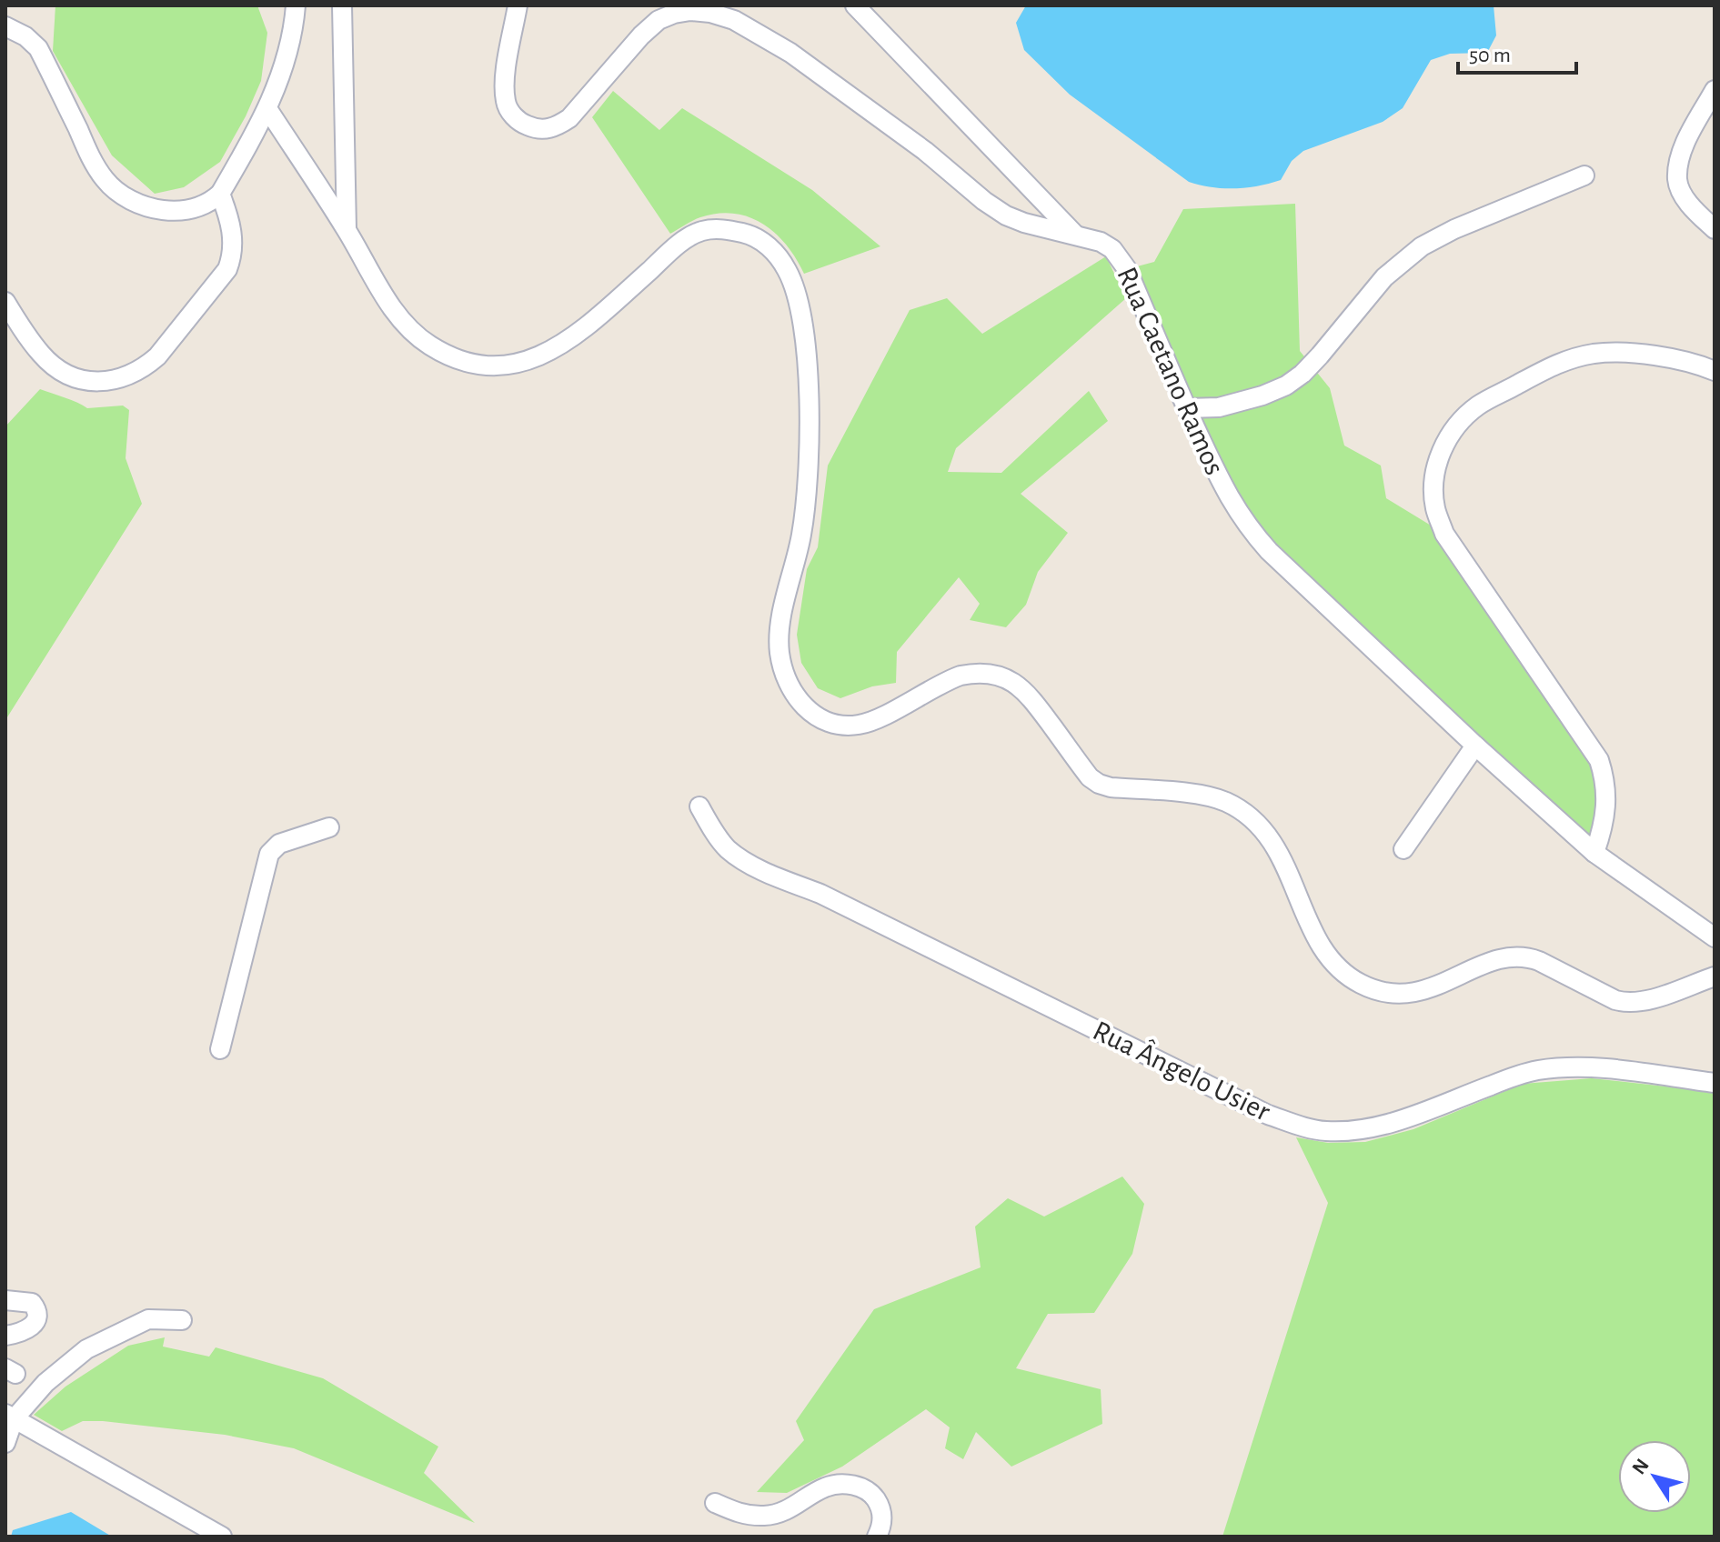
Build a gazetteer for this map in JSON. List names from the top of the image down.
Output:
{
  "streets": {
    "street": ["Rua Caetano Ramos", "Rua Ângelo Usier"]
  },
  "scale_bar": "50 m",
  "north": "top left"
}
